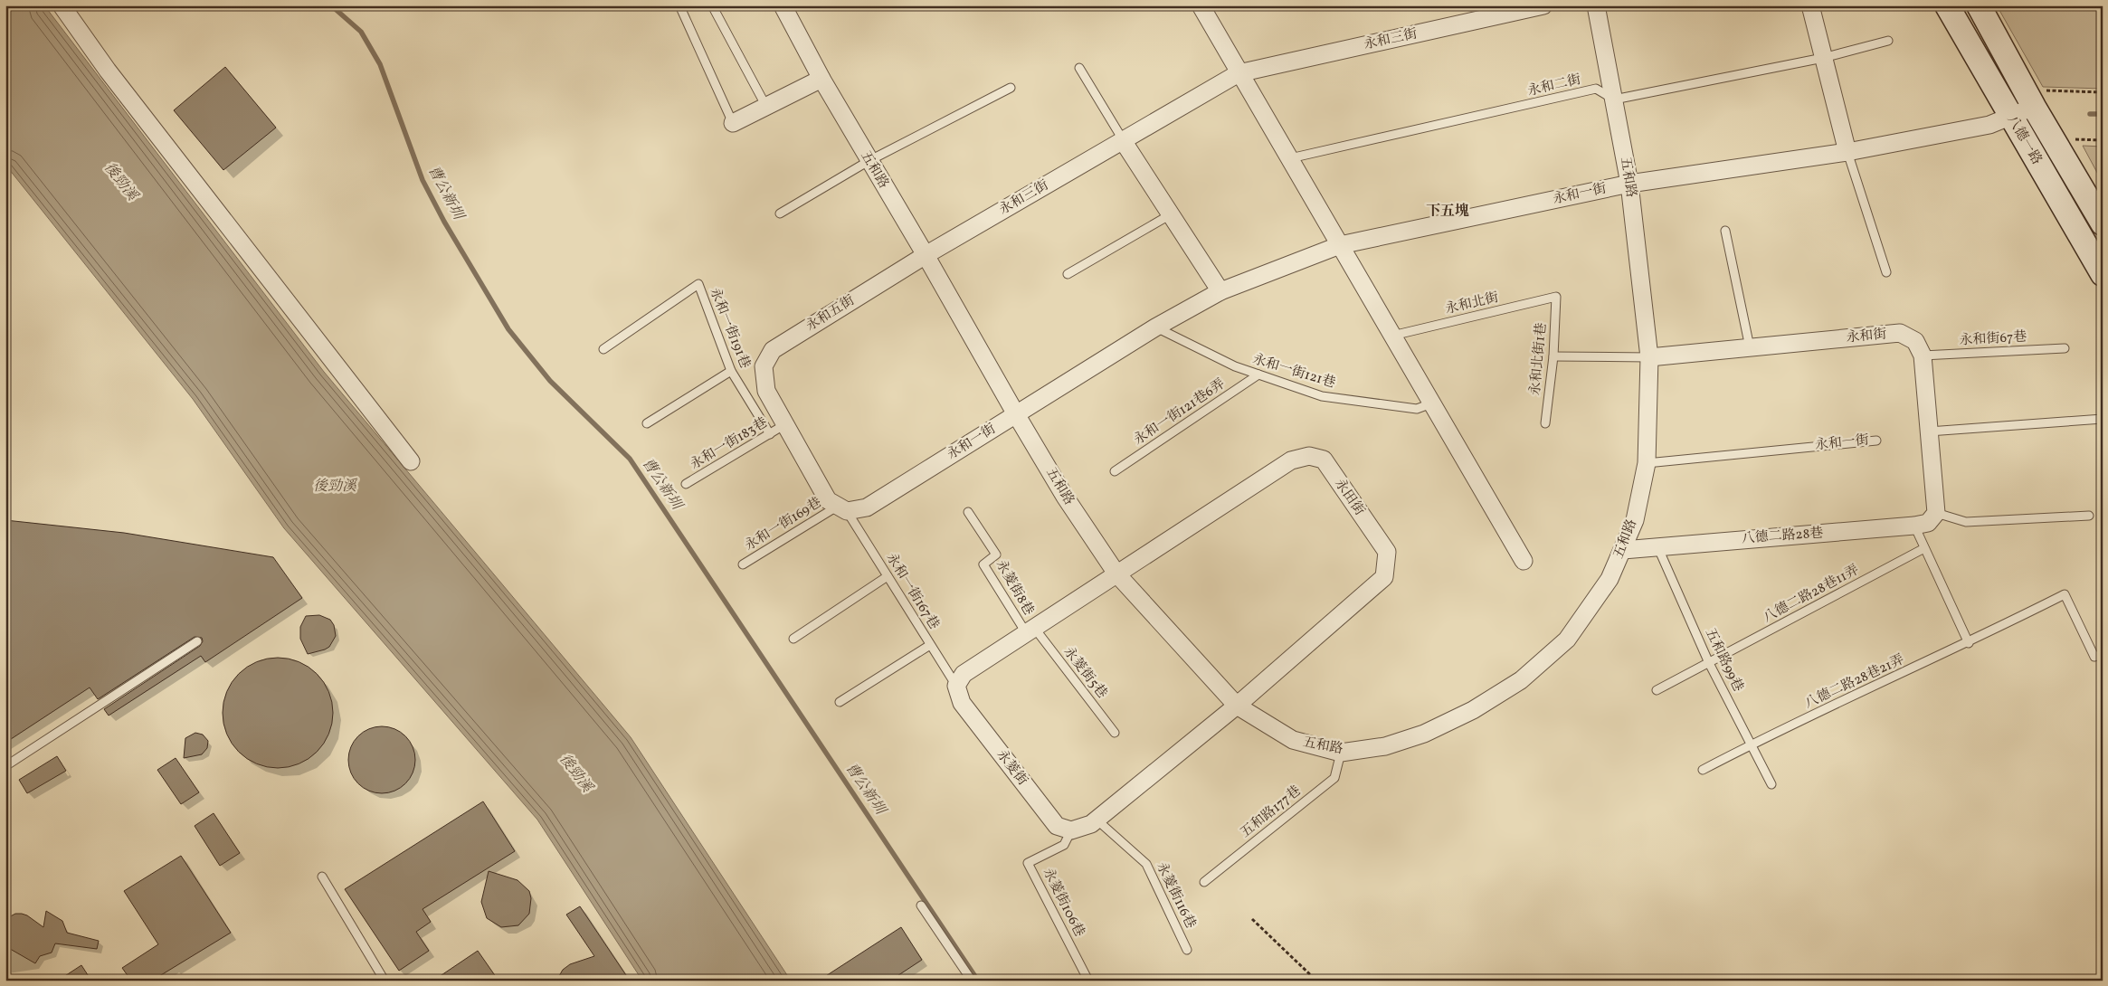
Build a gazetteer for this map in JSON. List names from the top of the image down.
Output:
{
  "streets": {
    "street": [
      "永和三街",
      "八德一路",
      "五和路",
      "永和一街",
      "永和五街",
      "永和街",
      "永田街",
      "八德二路28巷",
      "永菱街"
    ],
    "lane": [
      "永和二街",
      "永和北街",
      "永和一街191巷",
      "永和街67巷",
      "永和北街1巷",
      "永和一街121巷",
      "永和一街121巷6弄",
      "永和一街183巷",
      "永和一街169巷",
      "永菱街8巷",
      "永和一街167巷",
      "八德二路28巷11弄",
      "五和路99巷",
      "永菱街5巷",
      "八德二路28巷21弄",
      "五和路177巷",
      "永菱街116巷",
      "永菱街106巷"
    ]
  },
  "crossings": [
    ["永和三街", "五和路"],
    ["永和三街", "永和五街"],
    ["永和二街", "五和路"],
    ["八德一路", "永和一街"],
    ["五和路", "永和一街"],
    ["五和路", "永和五街"],
    ["五和路", "永和街"],
    ["五和路", "永田街"],
    ["五和路", "八德二路28巷"],
    ["五和路", "五和路177巷"],
    ["永和一街", "永和一街121巷"],
    ["永和一街", "永和一街169巷"],
    ["永和一街", "永和一街167巷"],
    ["永和北街", "永和北街1巷"],
    ["永和五街", "永和一街183巷"],
    ["永和一街191巷", "永和一街183巷"],
    ["永和街", "永和街67巷"],
    ["永和一街121巷", "永和一街121巷6弄"],
    ["永和一街169巷", "永和一街167巷"],
    ["八德二路28巷", "五和路99巷"],
    ["永菱街8巷", "永菱街5巷"],
    ["永和一街167巷", "永菱街"],
    ["八德二路28巷11弄", "五和路99巷"],
    ["五和路99巷", "八德二路28巷21弄"],
    ["永菱街", "永菱街106巷"]
  ],
  "districts": ["下五塊"],
  "water": ["後勁溪", "曹公新圳"]
}
